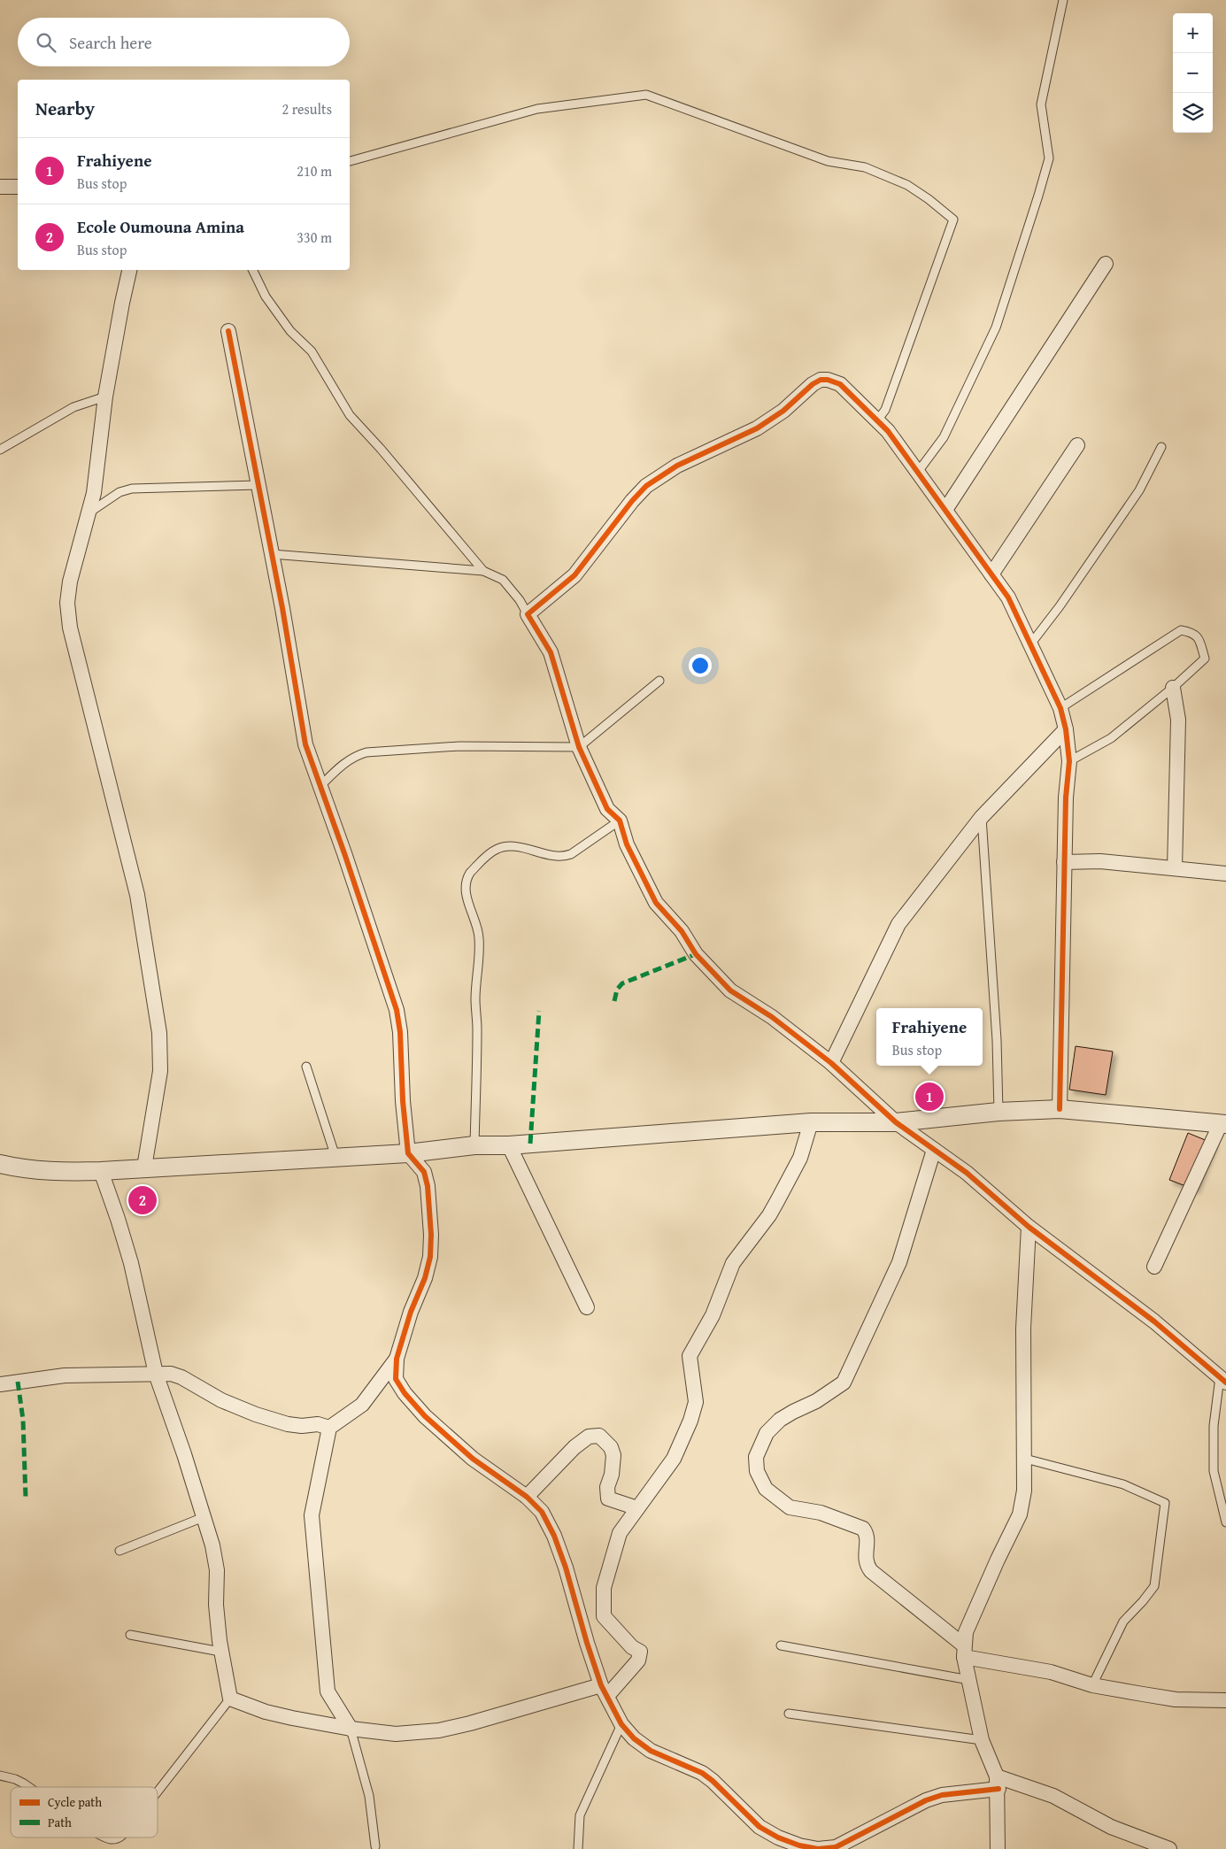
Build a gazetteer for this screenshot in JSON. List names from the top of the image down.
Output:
{
  "legend": ["Cycle path", "Path"],
  "page": {
    "map_buttons": ["+", "−"],
    "search": "Search here",
    "heading": ["Nearby", "2 results"],
    "list": [
      {
        "mark": "1",
        "name": "Frahiyene",
        "note": "Bus stop",
        "value": "210 m"
      },
      {
        "mark": "2",
        "name": "Ecole Oumouna Amina",
        "note": "Bus stop",
        "value": "330 m"
      }
    ],
    "popup": ["Frahiyene", "Bus stop"],
    "pins": ["1", "2"]
  }
}
